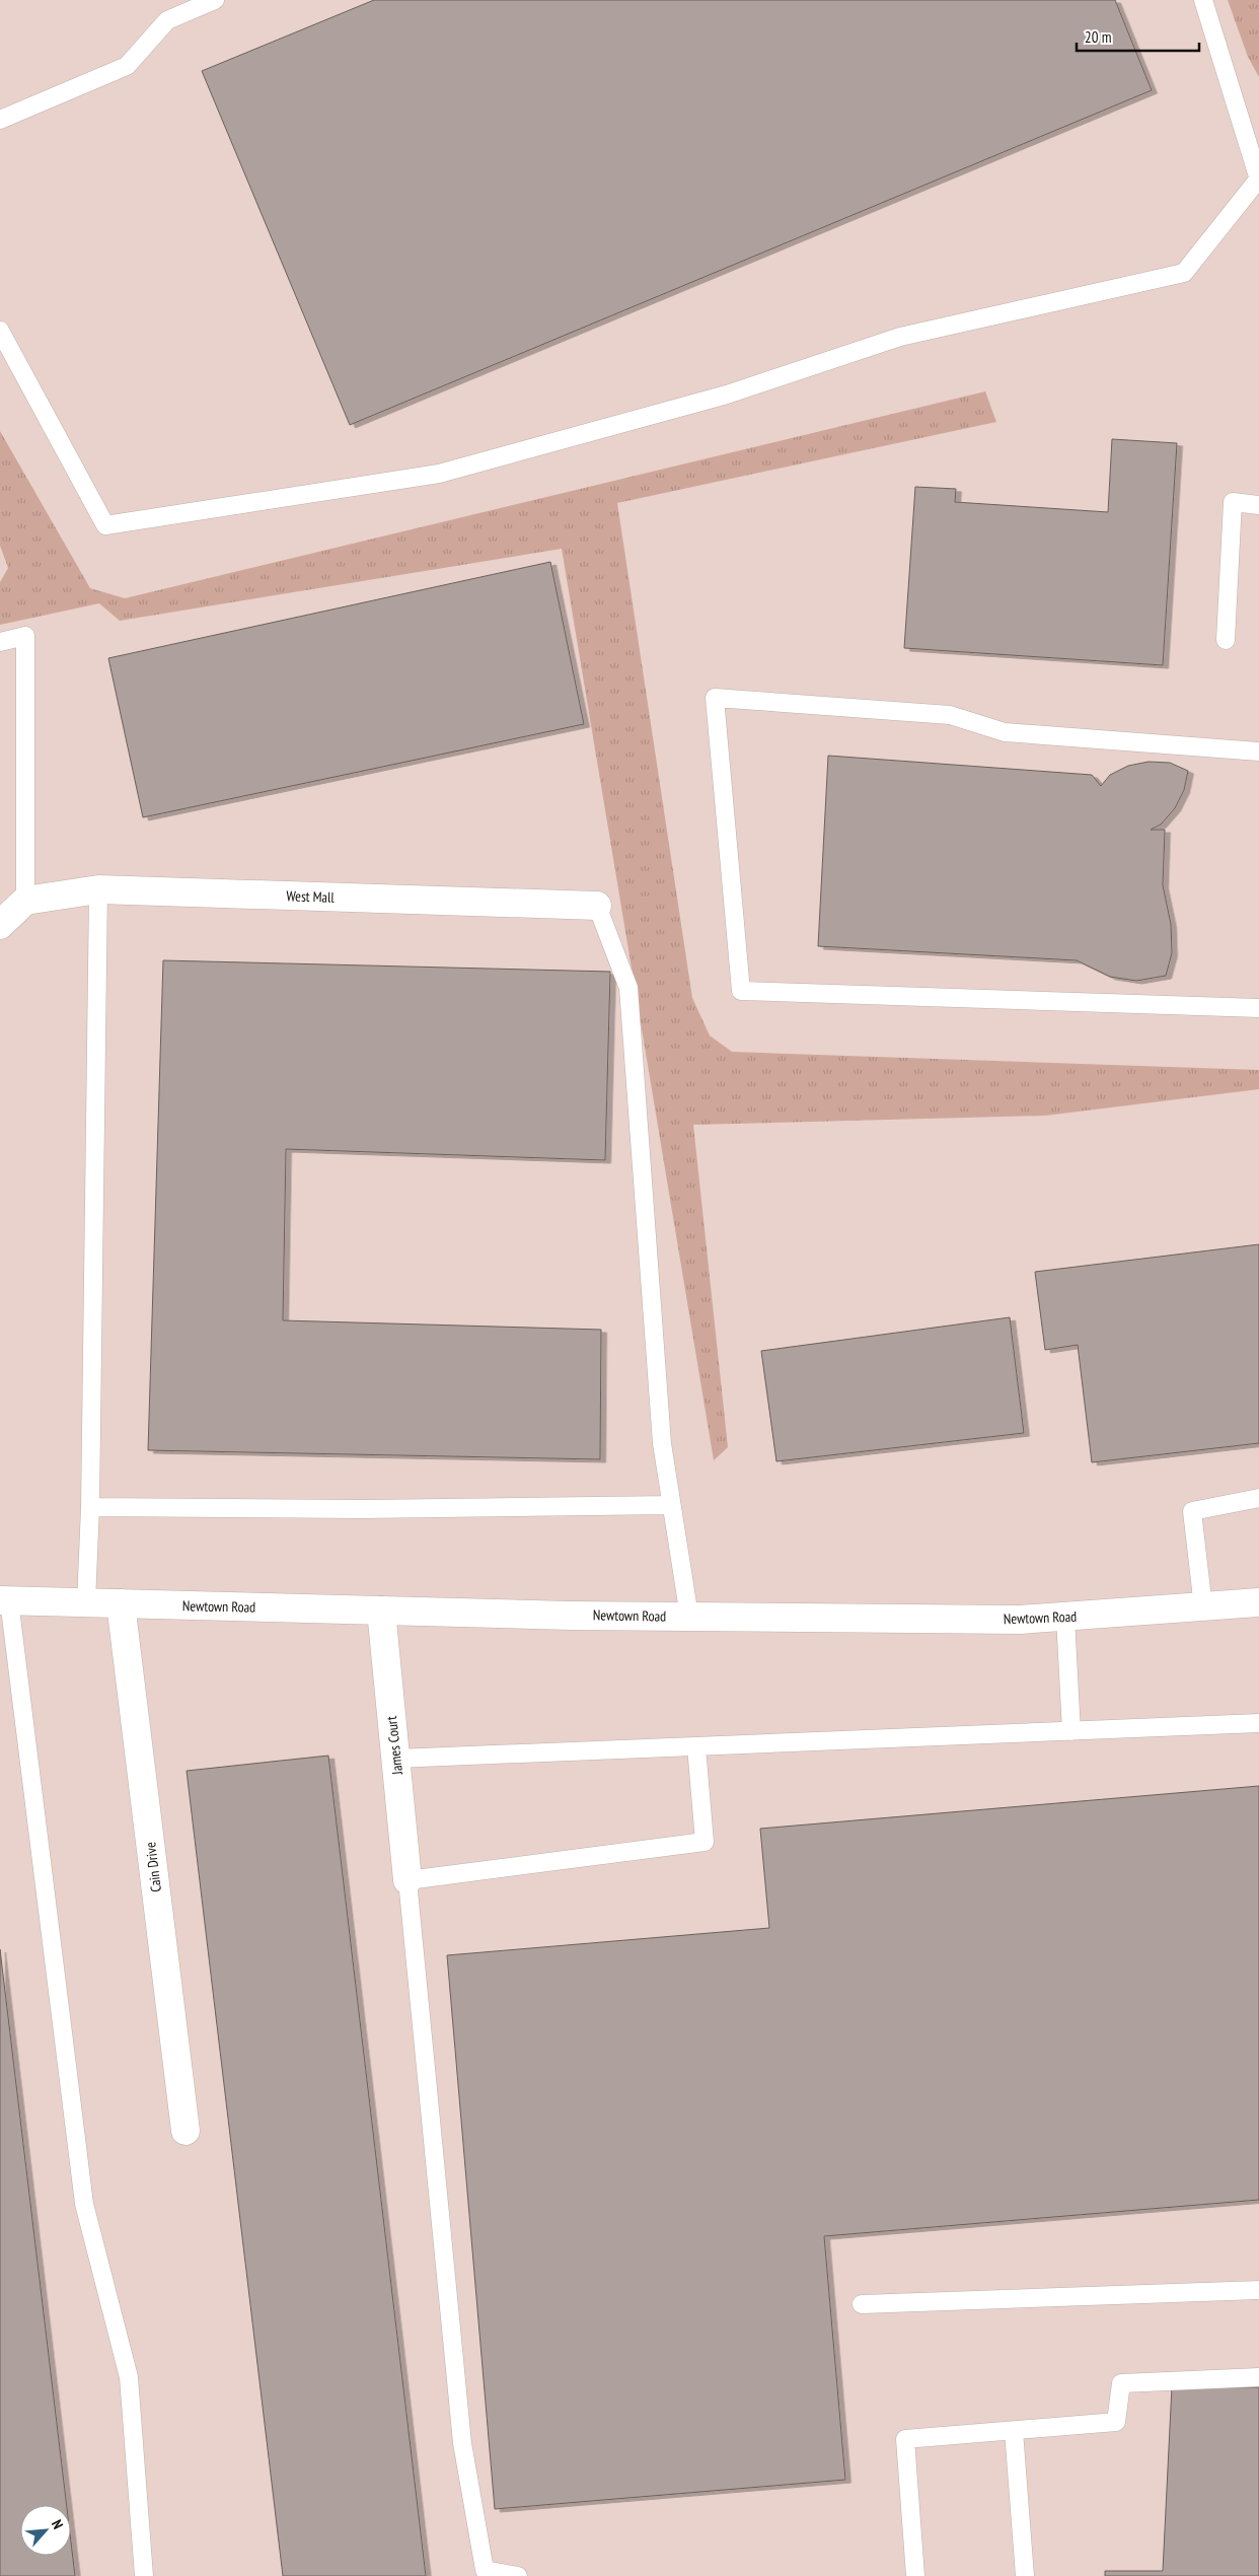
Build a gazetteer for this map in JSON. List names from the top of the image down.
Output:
{
  "streets": {
    "street": [
      "West Mall",
      "Newtown Road",
      "James Court",
      "Cain Drive"
    ]
  },
  "crossings": [
    ["Newtown Road", "James Court"],
    ["Newtown Road", "Cain Drive"]
  ],
  "scale_bar": "20 m",
  "north": "top right"
}
